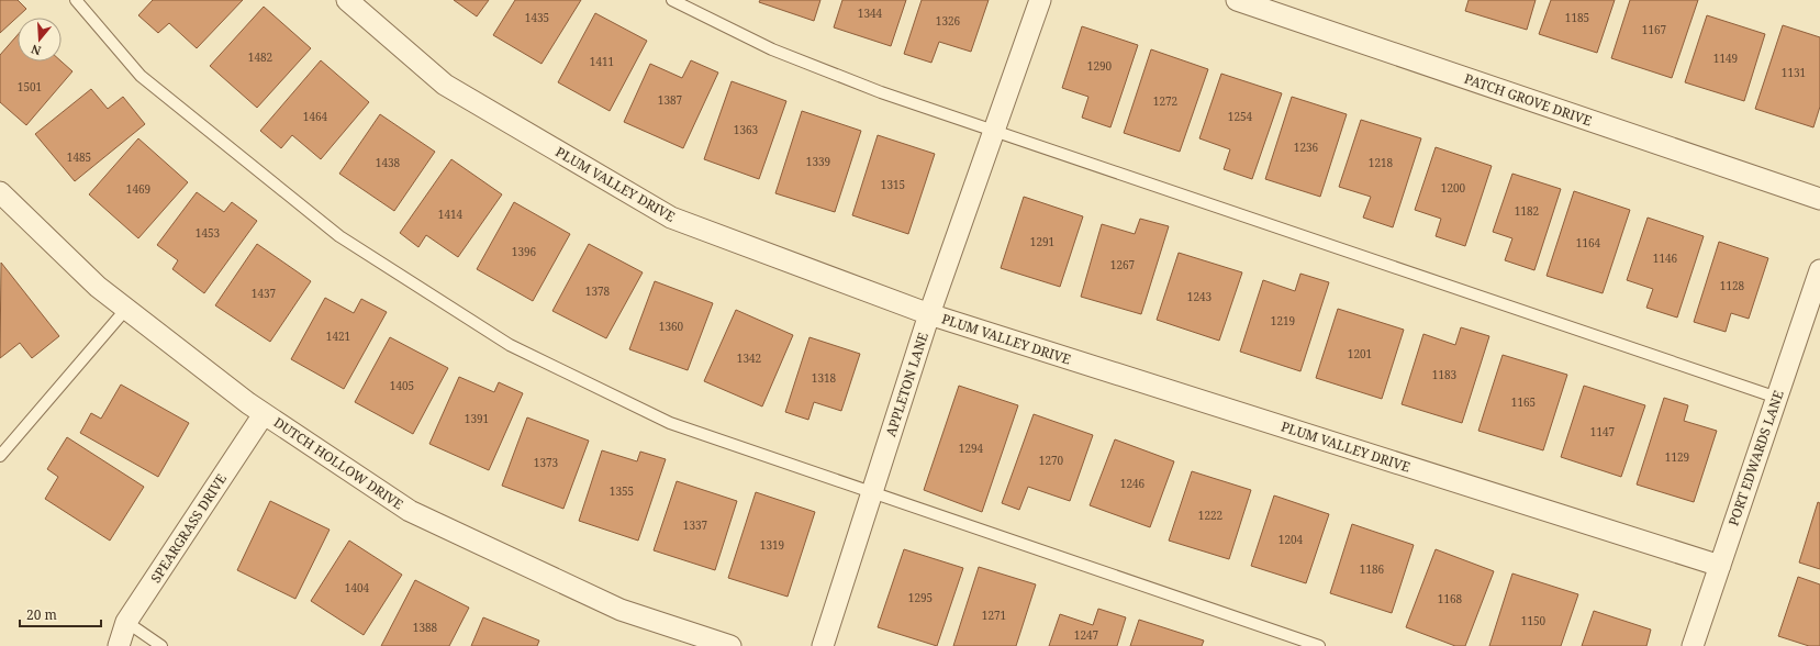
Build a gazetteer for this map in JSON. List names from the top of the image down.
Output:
{
  "streets": {
    "street": [
      "PATCH GROVE DRIVE",
      "PLUM VALLEY DRIVE",
      "APPLETON LANE",
      "PORT EDWARDS LANE",
      "DUTCH HOLLOW DRIVE",
      "SPEARGRASS DRIVE"
    ]
  },
  "crossings": [
    ["PLUM VALLEY DRIVE", "APPLETON LANE"],
    ["PLUM VALLEY DRIVE", "PORT EDWARDS LANE"],
    ["DUTCH HOLLOW DRIVE", "SPEARGRASS DRIVE"]
  ],
  "house_numbers": [
    "1344",
    "1435",
    "1185",
    "1326",
    "1167",
    "1482",
    "1149",
    "1411",
    "1290",
    "1131",
    "1501",
    "1387",
    "1272",
    "1464",
    "1254",
    "1363",
    "1236",
    "1485",
    "1339",
    "1438",
    "1218",
    "1315",
    "1200",
    "1469",
    "1182",
    "1414",
    "1453",
    "1291",
    "1164",
    "1396",
    "1146",
    "1267",
    "1128",
    "1378",
    "1437",
    "1243",
    "1219",
    "1360",
    "1421",
    "1201",
    "1342",
    "1183",
    "1318",
    "1405",
    "1165",
    "1391",
    "1147",
    "1294",
    "1129",
    "1270",
    "1373",
    "1246",
    "1355",
    "1222",
    "1337",
    "1204",
    "1319",
    "1186",
    "1404",
    "1295",
    "1168",
    "1271",
    "1150",
    "1388",
    "1247"
  ],
  "scale_bar": "20 m",
  "north": "bottom"
}
